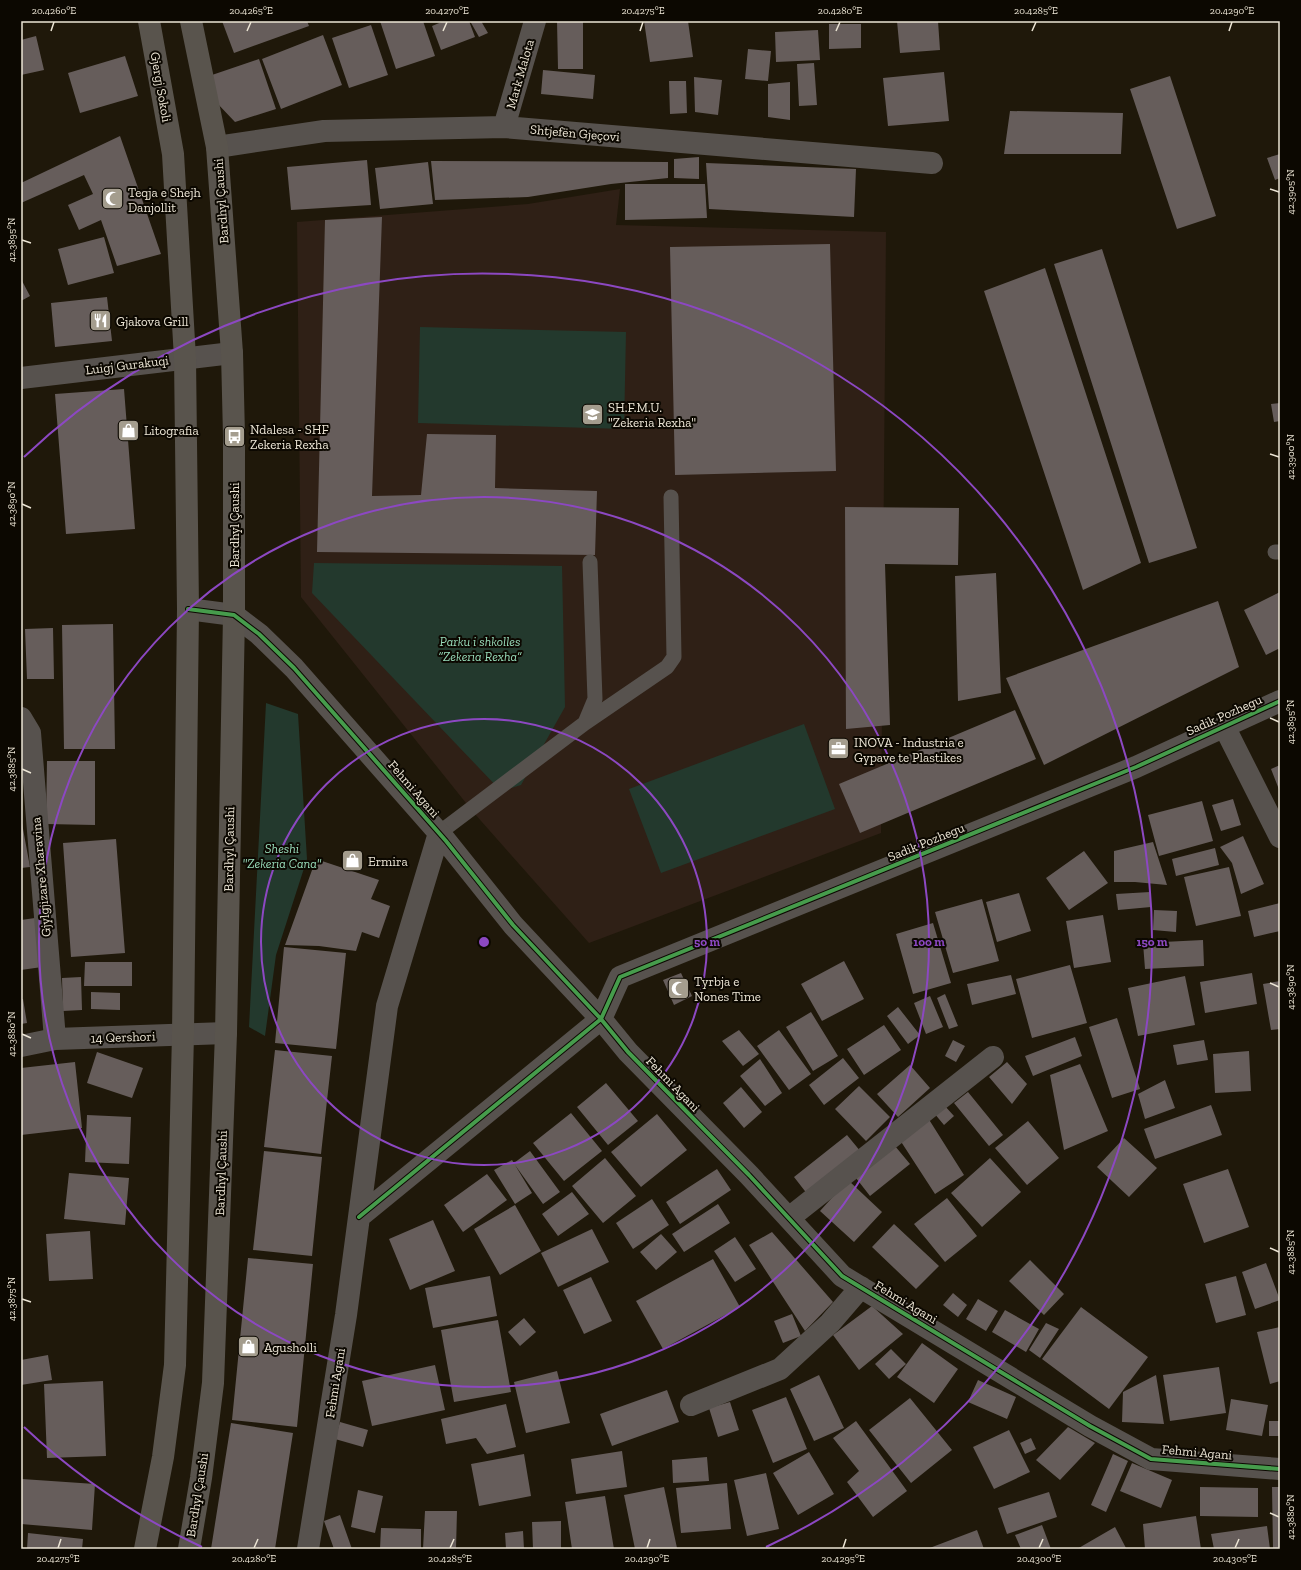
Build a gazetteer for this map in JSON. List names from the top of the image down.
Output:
{
  "streets": {
    "main road": ["Gjergj Sokoli", "Bardhyl Çaushi"],
    "street": [
      "Mark Malota",
      "Shtjefën Gjeçovi",
      "Luigj Gurakuqi",
      "Sadik Pozhegu",
      "Fehmi Agani",
      "Gjylgjizare Xharavina",
      "14 Qershori"
    ]
  },
  "crossings": [
    ["Mark Malota", "Shtjefën Gjeçovi"],
    ["Gjergj Sokoli", "Luigj Gurakuqi"],
    ["Shtjefën Gjeçovi", "Bardhyl Çaushi"],
    ["Bardhyl Çaushi", "Luigj Gurakuqi"],
    ["Bardhyl Çaushi", "Fehmi Agani"],
    ["Bardhyl Çaushi", "14 Qershori"],
    ["Sadik Pozhegu", "Fehmi Agani"],
    ["Gjylgjizare Xharavina", "14 Qershori"]
  ],
  "parks": ["Parku i shkolles “Zekeria Rexha”", "Sheshi \"Zekeria Cana\""],
  "places": {
    "mosque": ["Teqja e Shejh Danjollit", "Tyrbja e Nones Time"],
    "restaurant": ["Gjakova Grill"],
    "school or university": ["SH.F.M.U. \"Zekeria Rexha\""],
    "shop": ["Litografia", "Ermira", "Agusholli"],
    "bus stop": ["Ndalesa - SHF Zekeria Rexha"],
    "office": ["INOVA - Industria e Gypave te Plastikes"]
  },
  "coordinates": [
    "20.4260°E",
    "20.4265°E",
    "20.4270°E",
    "20.4275°E",
    "20.4280°E",
    "20.4285°E",
    "20.4290°E",
    "42.3905°N",
    "42.3895°N",
    "42.3900°N",
    "42.3890°N",
    "42.3885°N",
    "42.3880°N",
    "42.3875°N",
    "20.4295°E",
    "20.4300°E",
    "20.4305°E"
  ],
  "rings": ["50 m", "100 m", "150 m"]
}
